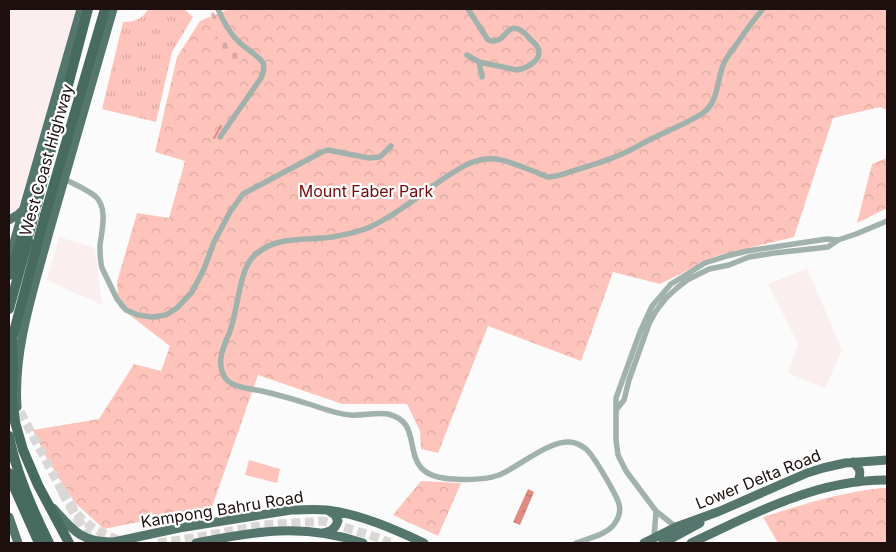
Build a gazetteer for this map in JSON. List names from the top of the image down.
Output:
{
  "streets": {
    "highway": ["West Coast Highway"],
    "main road": ["Lower Delta Road", "Kampong Bahru Road"]
  },
  "parks": ["Mount Faber Park"]
}
